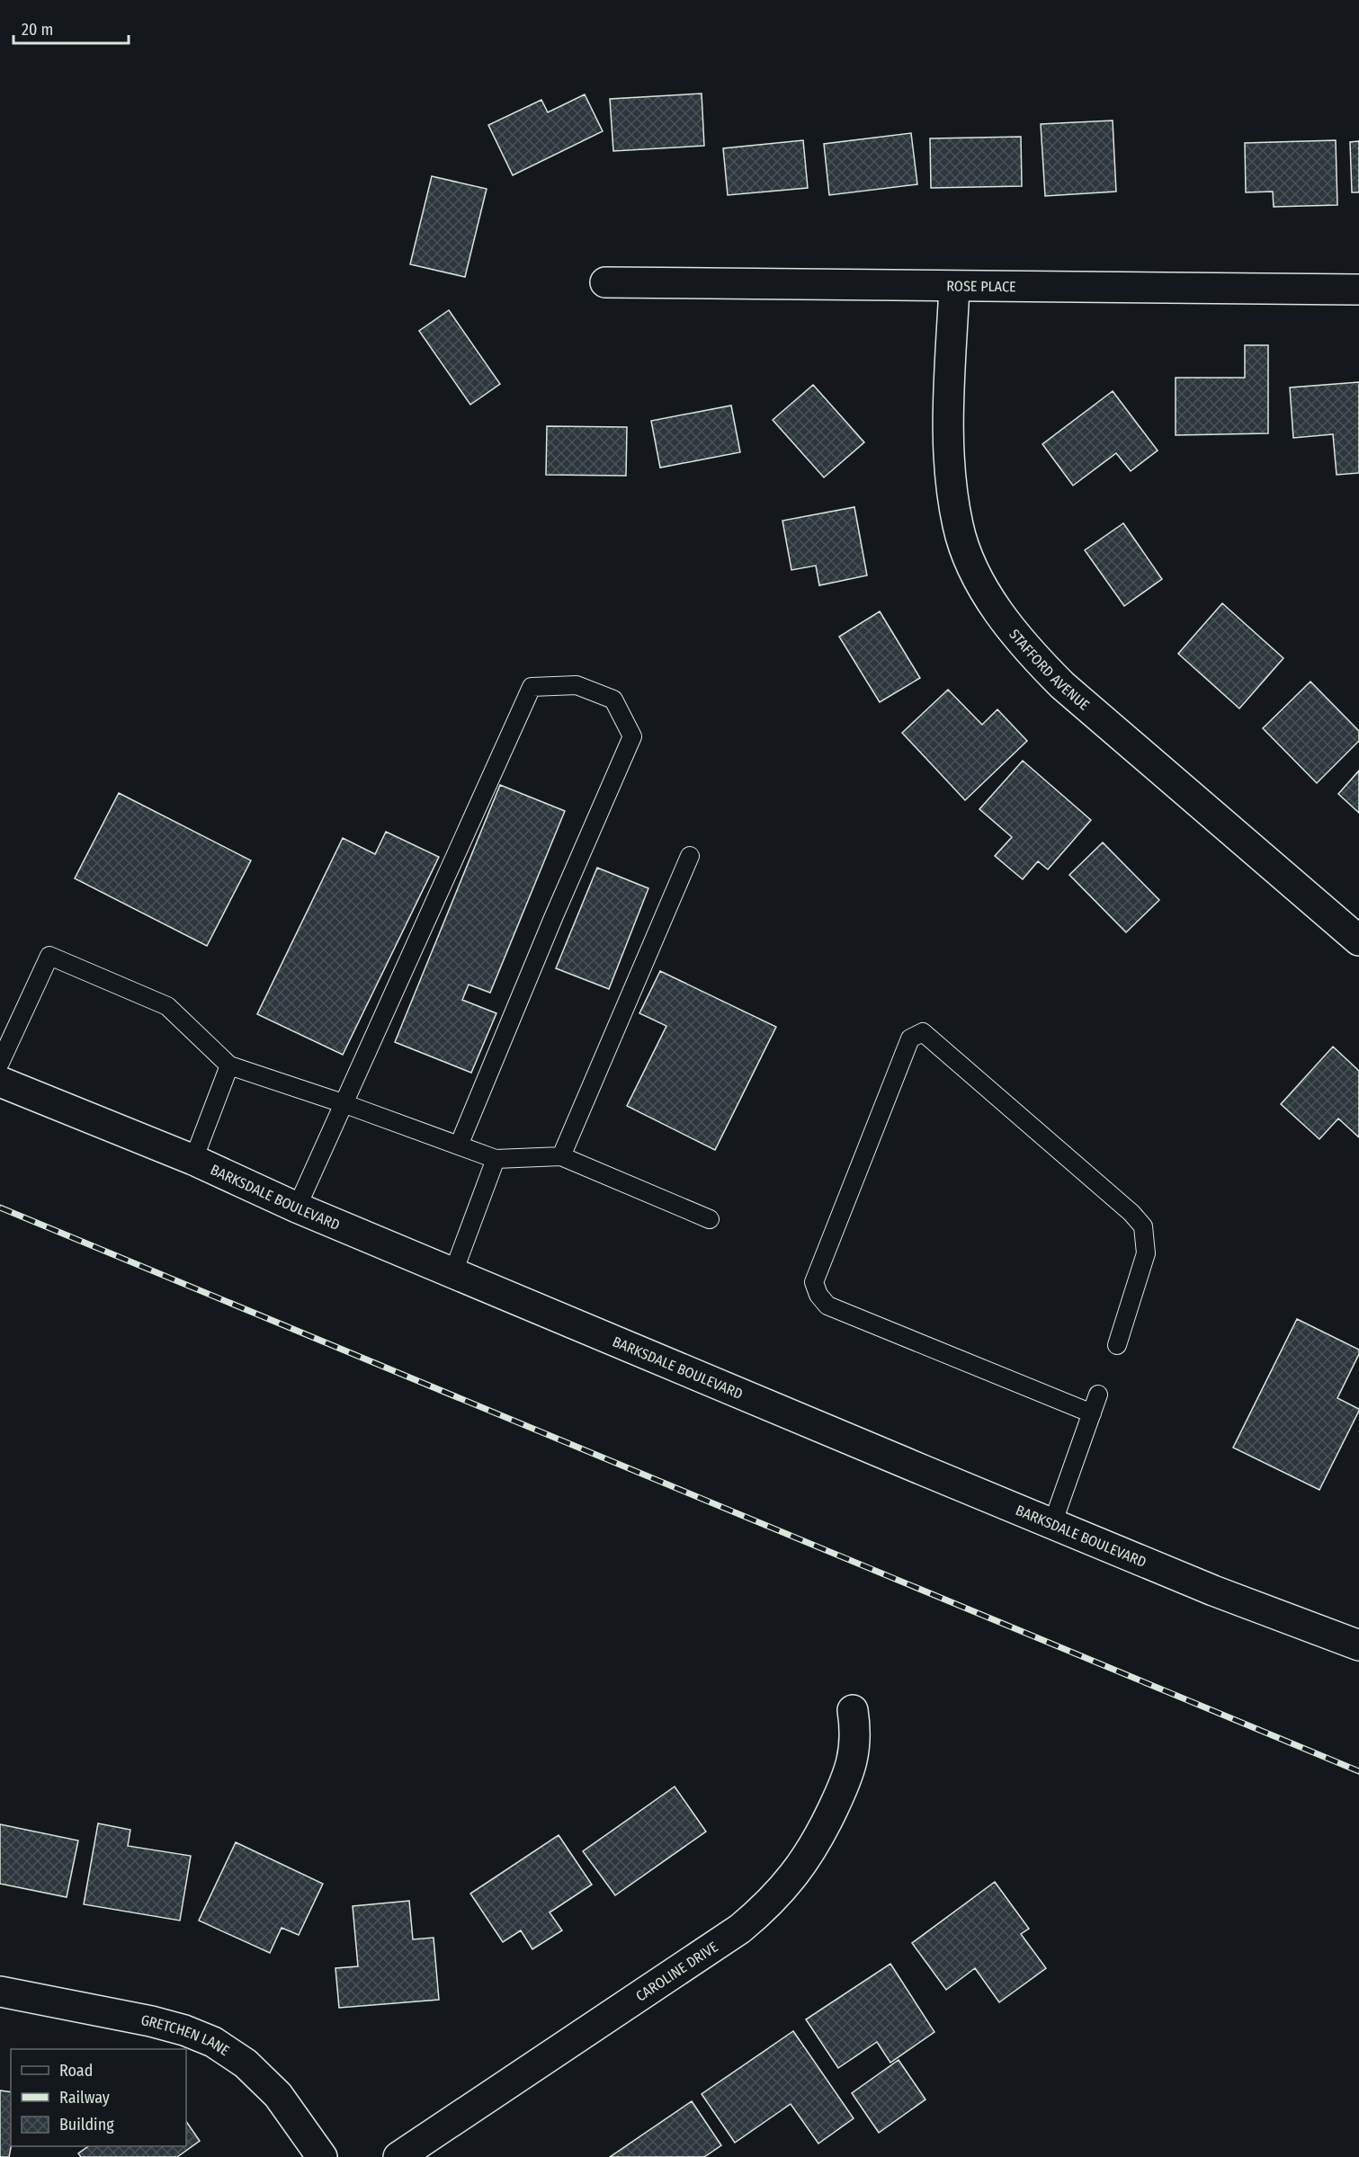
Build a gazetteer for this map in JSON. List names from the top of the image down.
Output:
{
  "streets": {
    "street": [
      "ROSE PLACE",
      "STAFFORD AVENUE",
      "BARKSDALE BOULEVARD",
      "CAROLINE DRIVE",
      "GRETCHEN LANE"
    ]
  },
  "crossings": [
    ["ROSE PLACE", "STAFFORD AVENUE"]
  ],
  "legend": ["Road", "Railway", "Building"],
  "scale_bar": "20 m"
}
